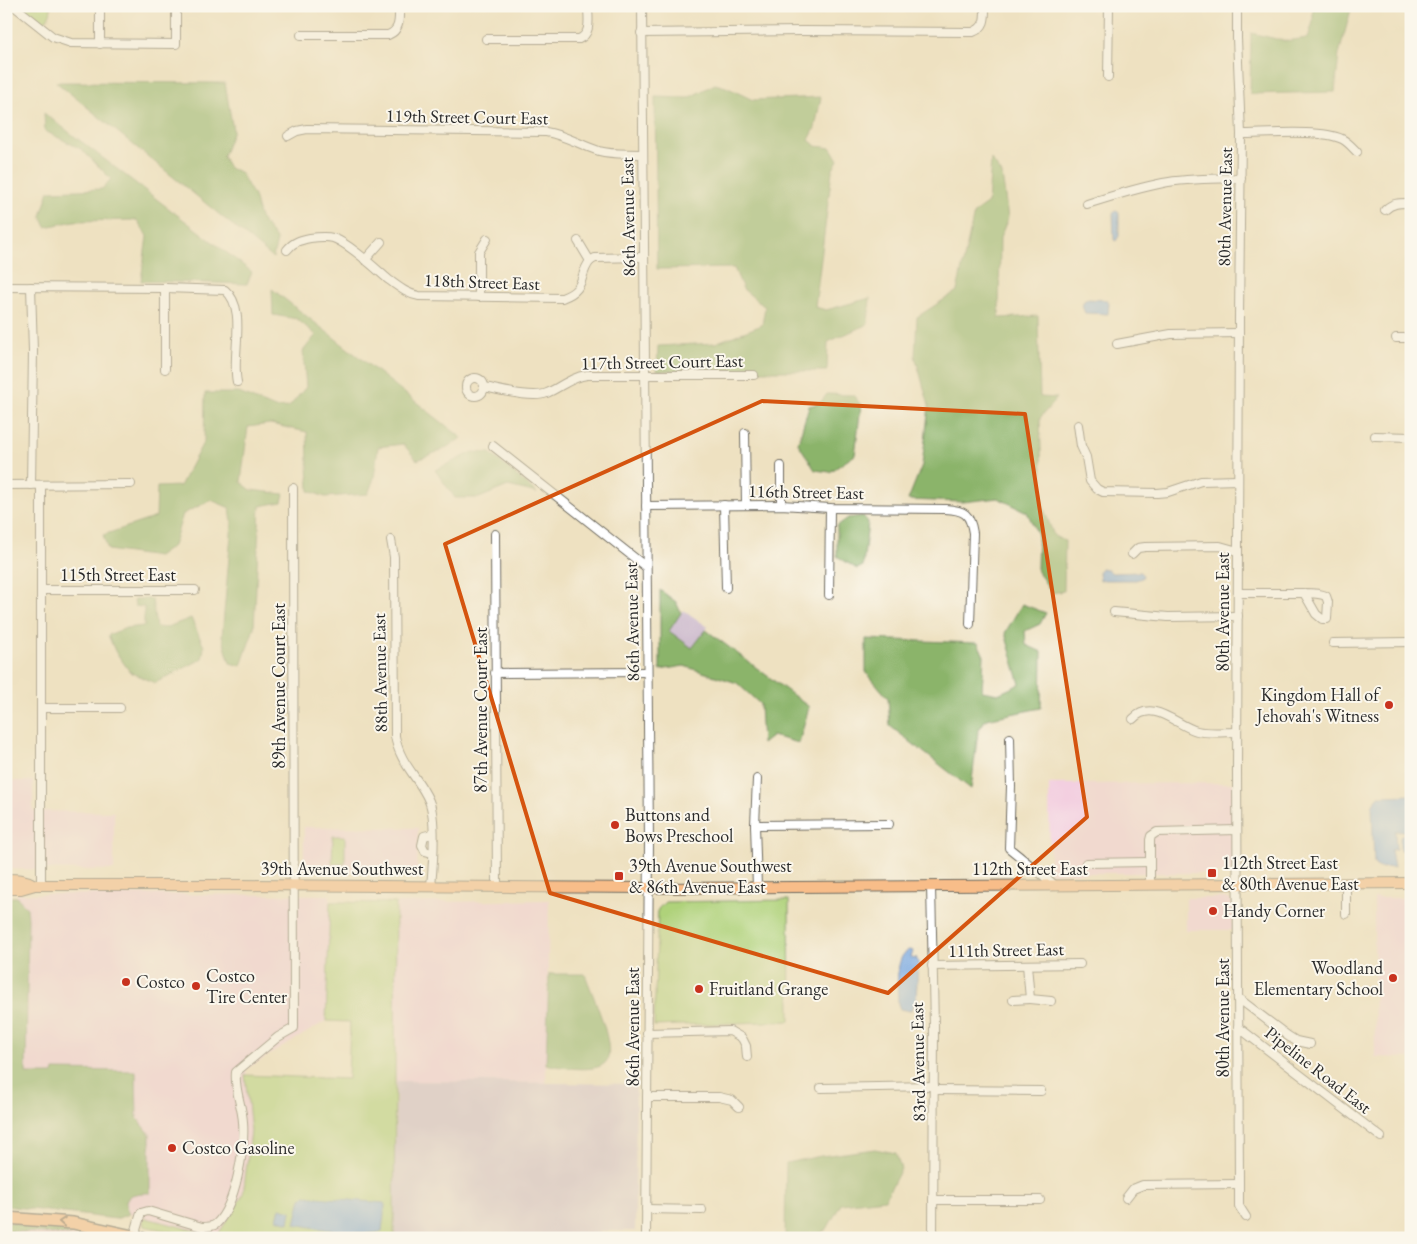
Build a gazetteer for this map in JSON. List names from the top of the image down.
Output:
{
  "streets": {
    "main road": ["39th Avenue Southwest", "112th Street East"],
    "street": [
      "119th Street Court East",
      "80th Avenue East",
      "86th Avenue East",
      "118th Street East",
      "117th Street Court East",
      "116th Street East",
      "115th Street East",
      "88th Avenue East",
      "89th Avenue Court East",
      "87th Avenue Court East",
      "111th Street East",
      "83rd Avenue East",
      "Pipeline Road East"
    ]
  },
  "crossings": [
    ["119th Street Court East", "86th Avenue East"],
    ["80th Avenue East", "112th Street East"],
    ["80th Avenue East", "Pipeline Road East"],
    ["86th Avenue East", "117th Street Court East"],
    ["86th Avenue East", "116th Street East"],
    ["86th Avenue East", "39th Avenue Southwest"],
    ["86th Avenue East", "112th Street East"],
    ["88th Avenue East", "39th Avenue Southwest"],
    ["89th Avenue Court East", "39th Avenue Southwest"],
    ["87th Avenue Court East", "39th Avenue Southwest"],
    ["39th Avenue Southwest", "112th Street East"],
    ["112th Street East", "83rd Avenue East"],
    ["111th Street East", "83rd Avenue East"]
  ],
  "places": {
    "other": [
      "Kingdom Hall of Jehovah's Witness",
      "Buttons and Bows Preschool",
      "Handy Corner",
      "Woodland Elementary School",
      "Costco",
      "Costco Tire Center",
      "Fruitland Grange",
      "Costco Gasoline"
    ],
    "transit": ["112th Street East & 80th Avenue East", "39th Avenue Southwest & 86th Avenue East"]
  }
}
